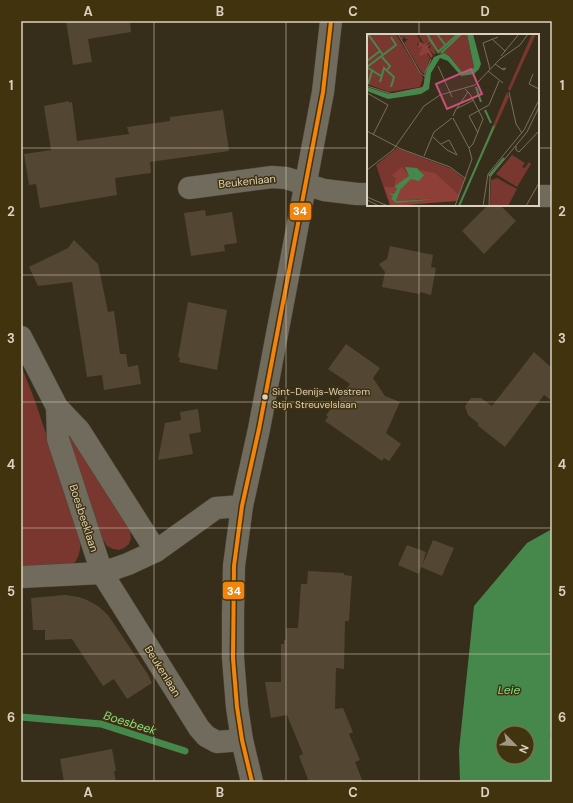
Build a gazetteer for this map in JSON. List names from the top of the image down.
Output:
{
  "streets": {
    "street": ["Beukenlaan", "Boesbeeklaan"]
  },
  "crossings": [
    ["Beukenlaan", "Boesbeeklaan"]
  ],
  "water": ["Leie", "Boesbeek"],
  "places": ["Sint-Denijs-Westrem Stijn Streuvelslaan"],
  "lines": ["transit line 34"],
  "north": "bottom right",
  "grid": {
    "columns": [
      "A",
      "B",
      "C",
      "D"
    ],
    "rows": [
      "1",
      "2",
      "3",
      "4",
      "5",
      "6"
    ]
  }
}
